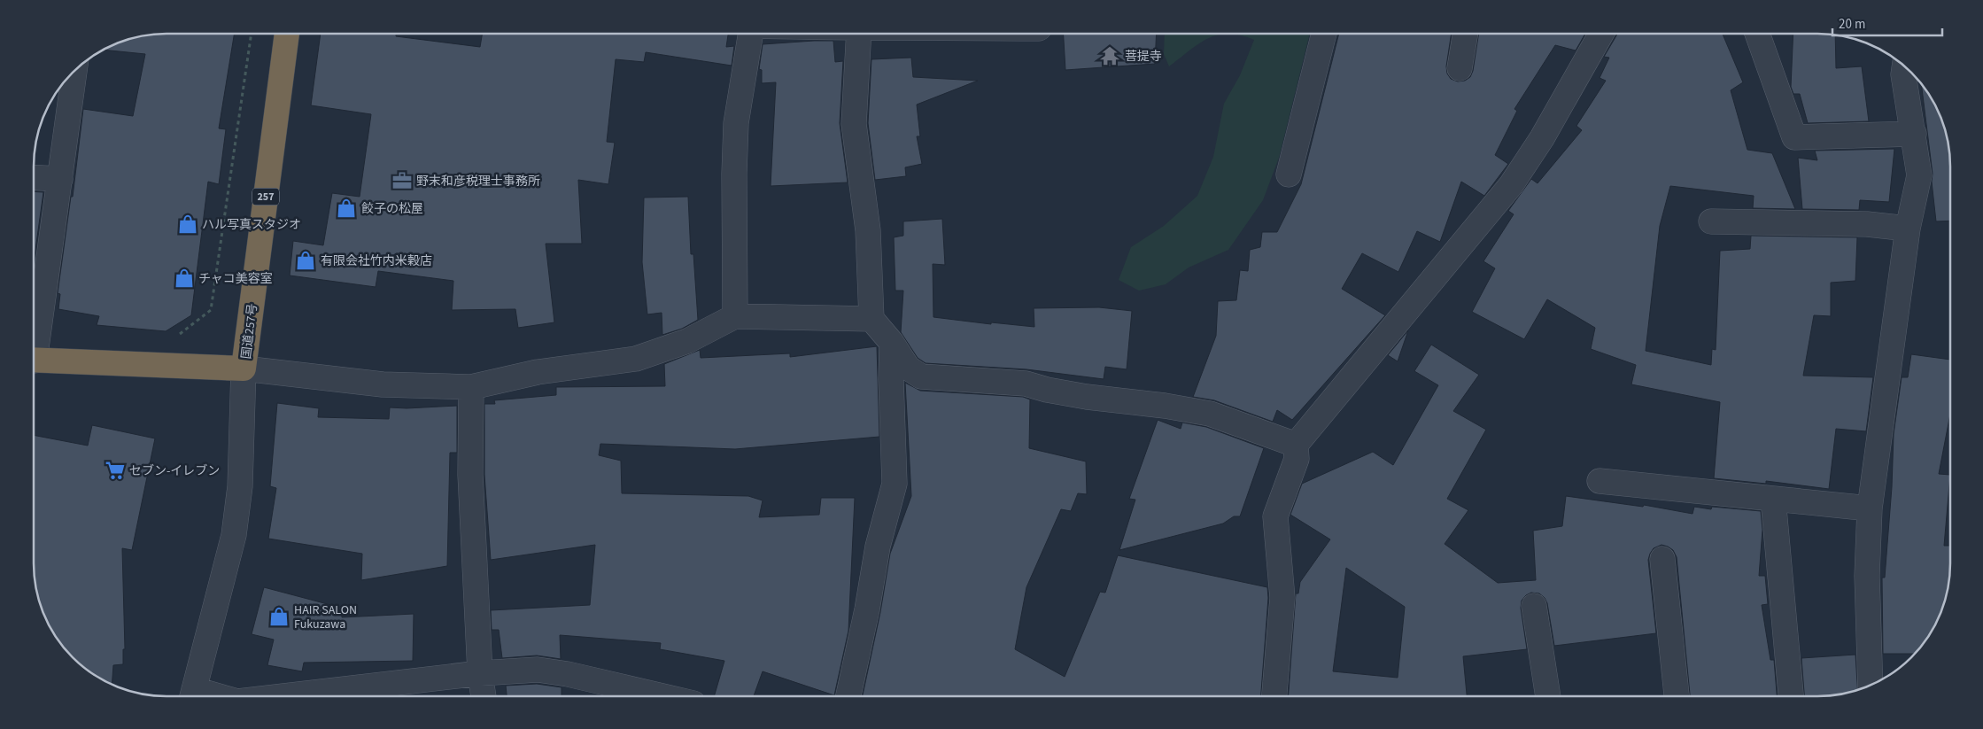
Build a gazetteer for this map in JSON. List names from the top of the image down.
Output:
{
  "streets": {
    "highway": ["257", "国道257号"]
  },
  "places": {
    "temple": ["菩提寺"],
    "office": ["野末和彦税理士事務所"],
    "shop": [
      "餃子の松屋",
      "ハル写真スタジオ",
      "有限会社竹内米穀店",
      "チャコ美容室",
      "HAIR SALON Fukuzawa"
    ],
    "supermarket": ["セブン-イレブン"]
  },
  "scale_bar": "20 m"
}
